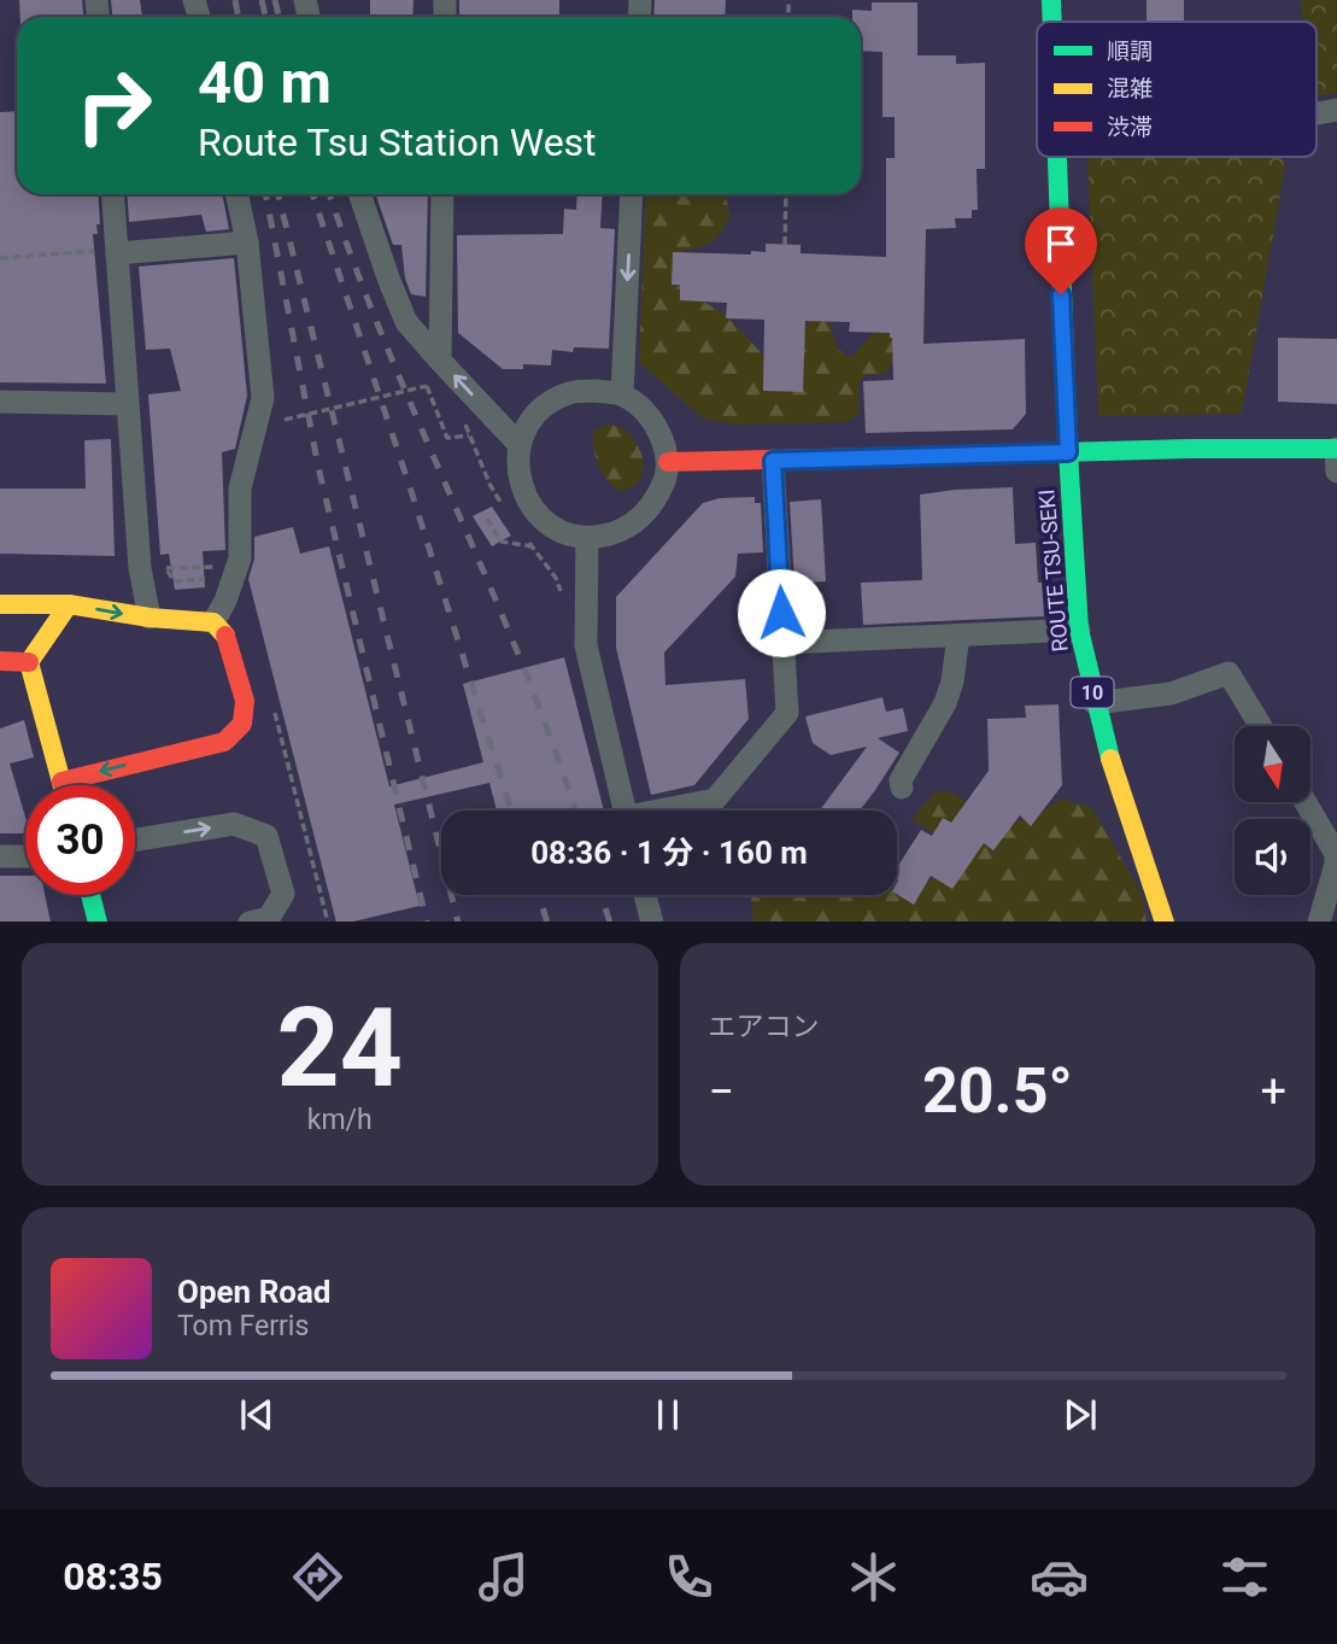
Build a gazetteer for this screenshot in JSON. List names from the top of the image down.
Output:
{
  "streets": {
    "main road": ["ROUTE TSU-SEKI", "10"]
  },
  "legend": ["順調", "混雑", "渋滞"],
  "north": "bottom",
  "page": {
    "turn": ["40 m", "Route Tsu Station West"],
    "limit": "30",
    "trip": "08:36 · 1 分 · 160 m",
    "tile": [
      ["24", "km/h"],
      "エアコン"
    ],
    "heat": ["−", "20.5°", "+"],
    "song": ["Open Road", "Tom Ferris"],
    "tabs": "08:35"
  }
}
